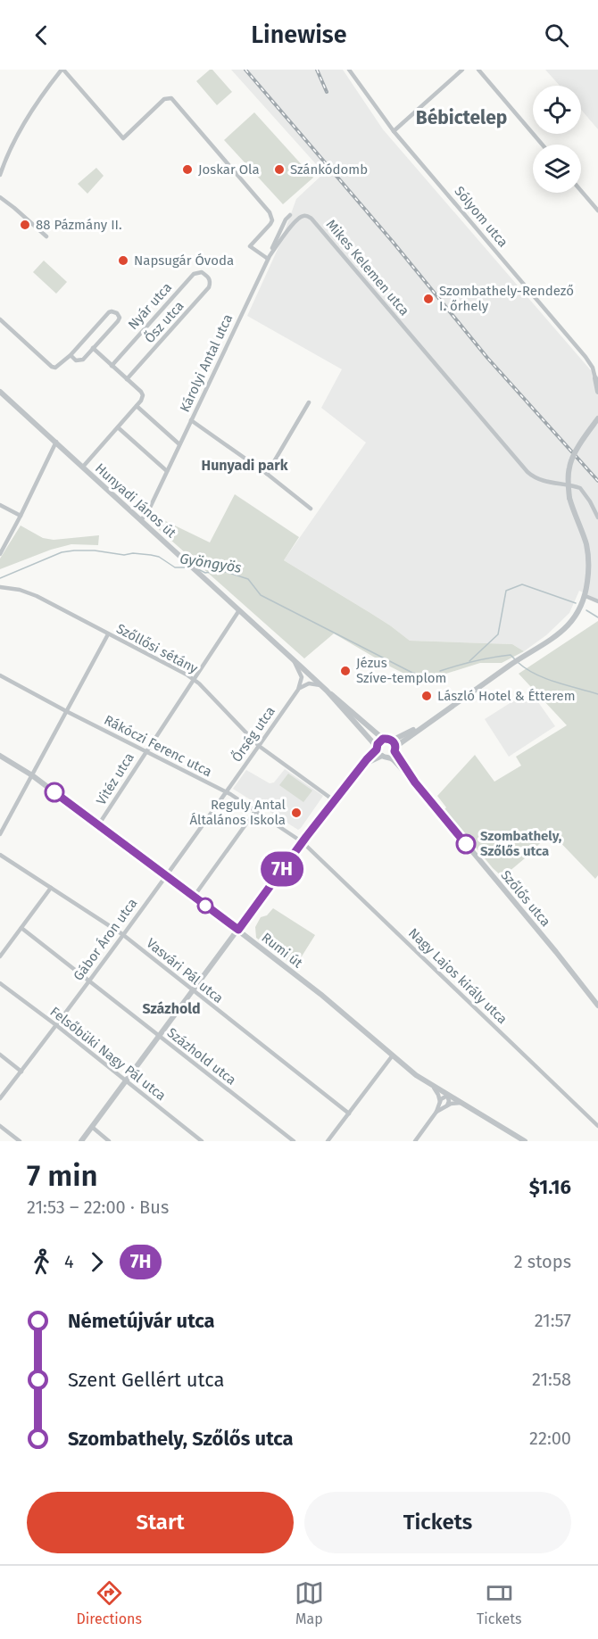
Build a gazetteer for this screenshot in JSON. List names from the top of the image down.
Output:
{
  "streets": {
    "street": [
      "Sólyom utca",
      "Mikes Kelemen utca",
      "Nyár utca",
      "Ősz utca",
      "Károlyi Antal utca",
      "Hunyadi János út",
      "Szőllősi sétány",
      "Őrség utca",
      "Rákóczi Ferenc utca",
      "Vitéz utca",
      "Szőlős utca",
      "Gábor Áron utca",
      "Rumi út",
      "Vasvári Pál utca",
      "Nagy Lajos király utca",
      "Felsőbüki Nagy Pál utca",
      "Százhold utca"
    ]
  },
  "crossings": [
    ["Mikes Kelemen utca", "Károlyi Antal utca"],
    ["Nyár utca", "Ősz utca"],
    ["Károlyi Antal utca", "Hunyadi János út"],
    ["Hunyadi János út", "Vitéz utca"],
    ["Hunyadi János út", "Szőlős utca"],
    ["Szőllősi sétány", "Őrség utca"],
    ["Szőllősi sétány", "Vitéz utca"],
    ["Őrség utca", "Rákóczi Ferenc utca"],
    ["Őrség utca", "Gábor Áron utca"],
    ["Rákóczi Ferenc utca", "Vitéz utca"],
    ["Rákóczi Ferenc utca", "Gábor Áron utca"],
    ["Rákóczi Ferenc utca", "Nagy Lajos király utca"],
    ["Vitéz utca", "Rumi út"],
    ["Gábor Áron utca", "Rumi út"],
    ["Gábor Áron utca", "Vasvári Pál utca"],
    ["Gábor Áron utca", "Felsőbüki Nagy Pál utca"],
    ["Gábor Áron utca", "Százhold utca"]
  ],
  "districts": ["Bébictelep", "Hunyadi park", "Százhold"],
  "water": ["Gyöngyös"],
  "places": [
    "Joskar Ola",
    "Szánkódomb",
    "88 Pázmány II.",
    "Napsugár Óvoda",
    "Szombathely-Rendező I. őrhely",
    "Jézus Szíve-templom",
    "László Hotel & Étterem",
    "Reguly Antal Általános Iskola",
    "Szombathely, Szőlős utca"
  ],
  "lines": ["bus line 7H"],
  "page": {
    "header": "Linewise",
    "on_map": "7H",
    "heading": ["7 min", "21:53 – 22:00 · Bus", "$1.16"],
    "legs": ["4", "7H", "2 stops"],
    "list": [
      {
        "name": "Németújvár utca",
        "value": "21:57"
      },
      {
        "name": "Szent Gellért utca",
        "value": "21:58"
      },
      {
        "name": "Szombathely, Szőlős utca",
        "value": "22:00"
      }
    ],
    "buttons": ["Start", "Tickets"],
    "tabs": ["Directions", "Map", "Tickets"]
  }
}
